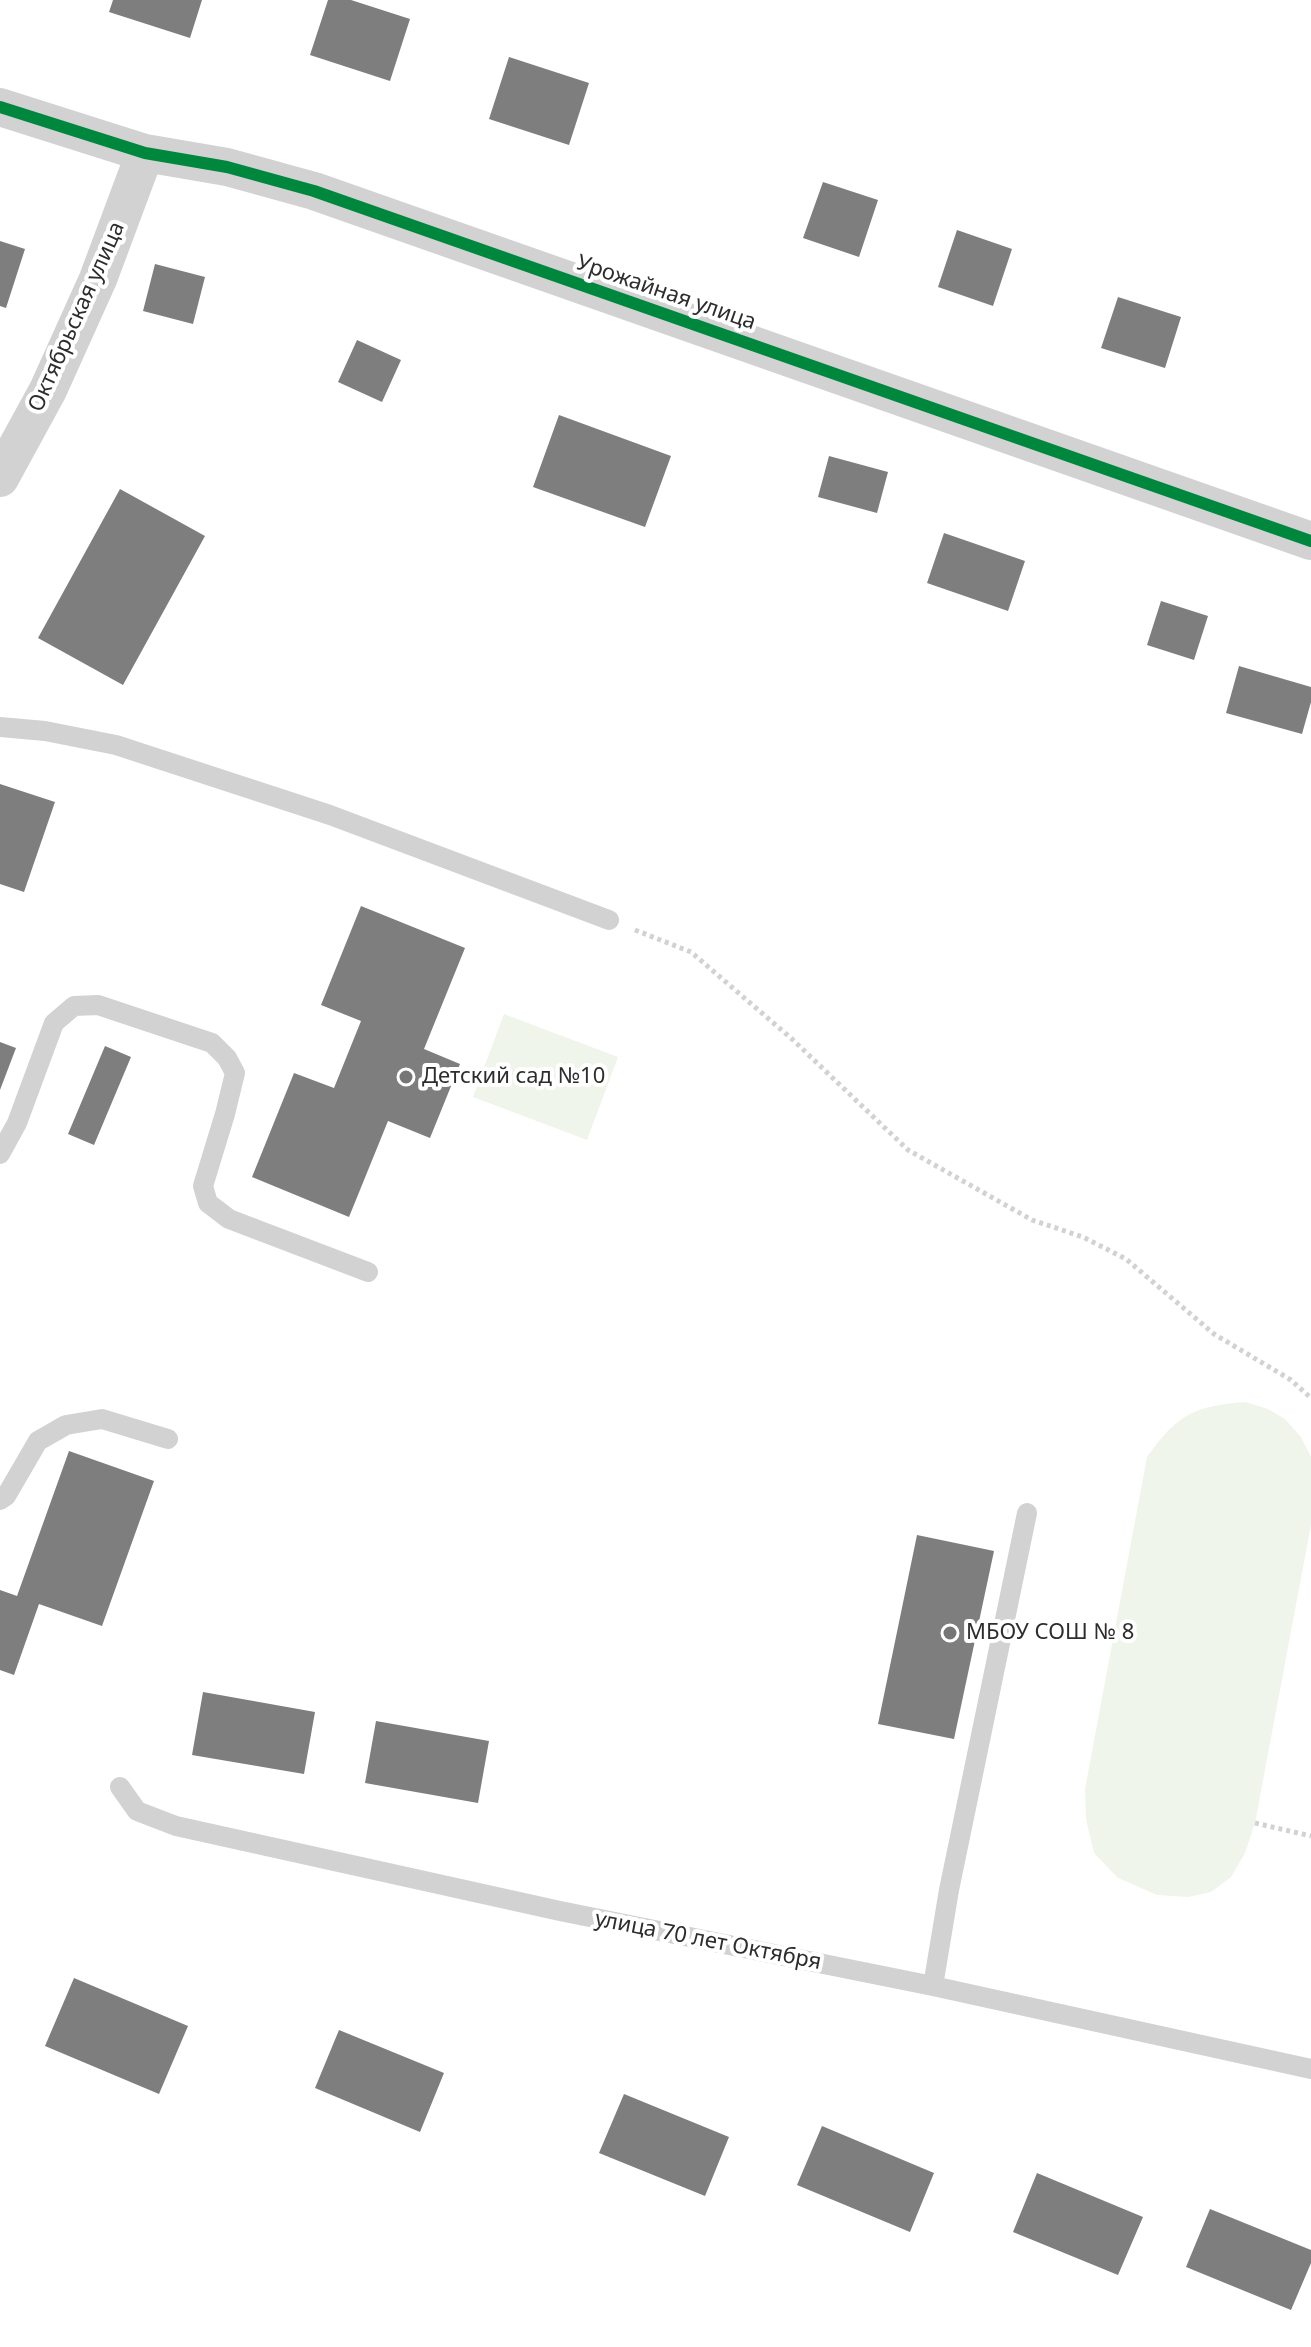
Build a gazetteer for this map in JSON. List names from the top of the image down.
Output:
{
  "streets": {
    "street": ["Урожайная улица", "Октябрьская улица"],
    "lane": ["улица 70 лет Октября"]
  },
  "crossings": [
    ["Урожайная улица", "Октябрьская улица"]
  ],
  "places": ["Детский сад №10", "МБОУ СОШ № 8"]
}
